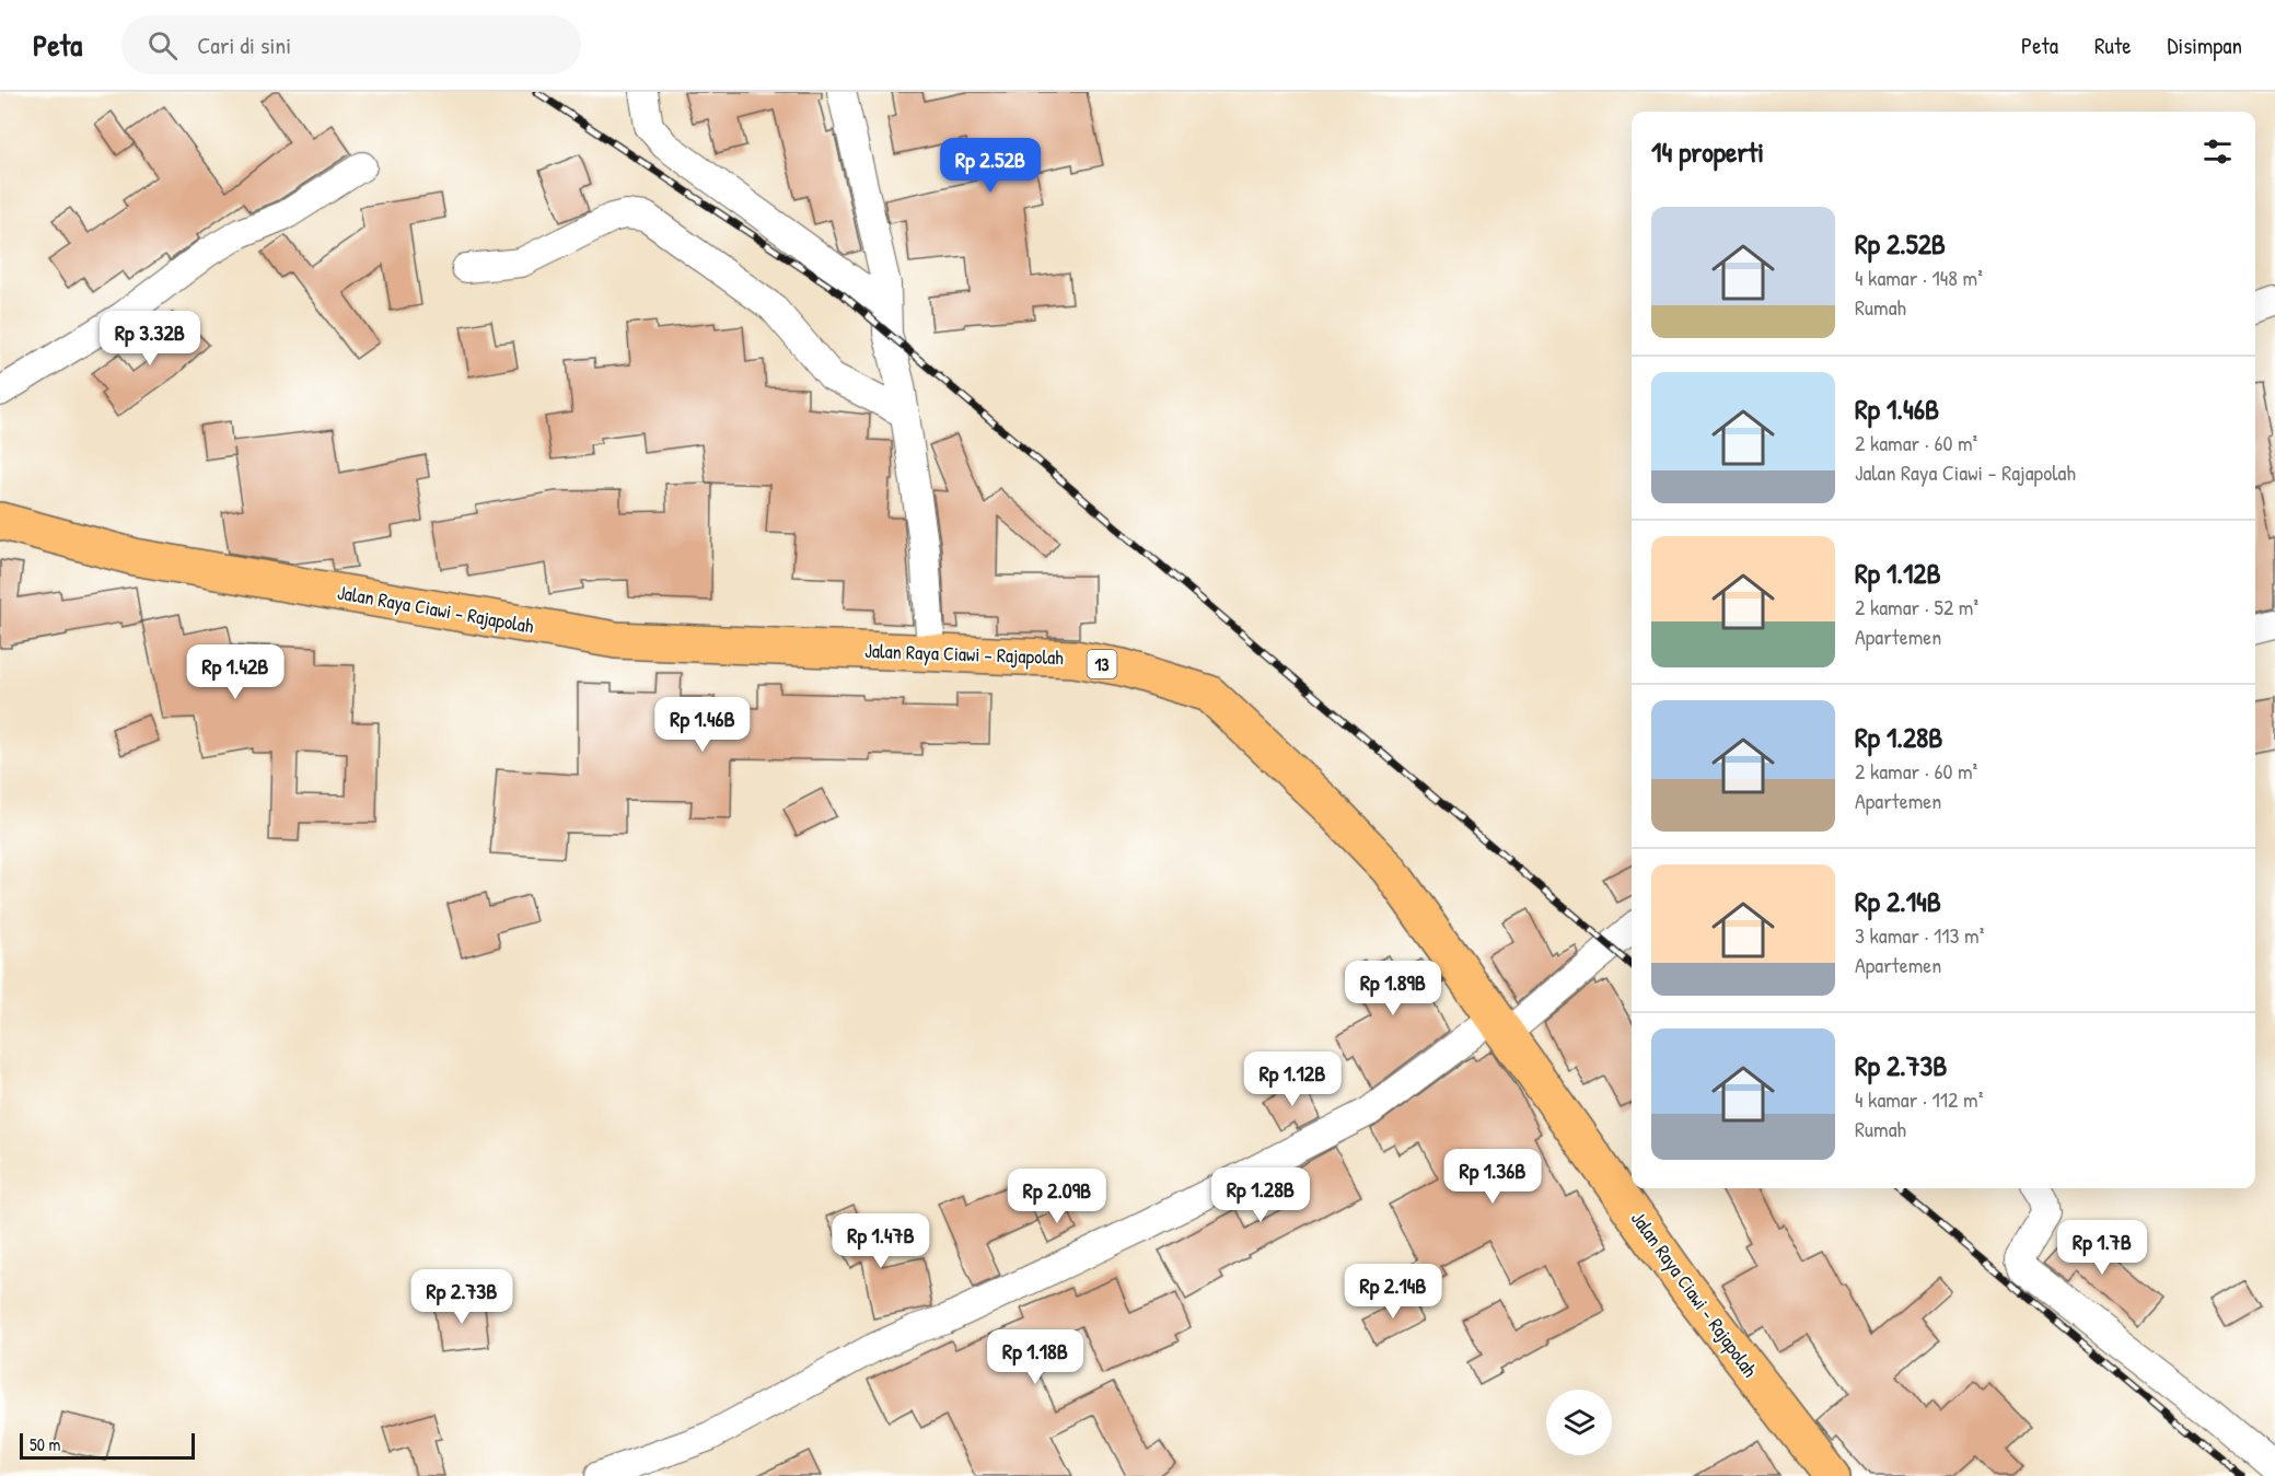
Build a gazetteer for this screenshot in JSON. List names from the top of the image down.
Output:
{
  "streets": {
    "highway": ["Jalan Raya Ciawi - Rajapolah", "13"]
  },
  "scale_bar": "50 m",
  "page": {
    "header": "Peta",
    "search": "Cari di sini",
    "nav": ["Peta", "Rute", "Disimpan"],
    "heading": "14 properti",
    "price": [
      "Rp 2.52B",
      "Rp 3.32B",
      "Rp 1.42B",
      "Rp 1.46B",
      "Rp 1.89B",
      "Rp 1.12B",
      "Rp 1.36B",
      "Rp 1.28B",
      "Rp 2.09B",
      "Rp 1.47B",
      "Rp 1.7B",
      "Rp 2.14B",
      "Rp 2.73B",
      "Rp 1.18B"
    ],
    "list": [
      {
        "name": "Rp 2.52B",
        "note": "4 kamar · 148 m² · Rumah"
      },
      {
        "name": "Rp 1.46B",
        "note": "2 kamar · 60 m² · Jalan Raya Ciawi - Rajapolah"
      },
      {
        "name": "Rp 1.12B",
        "note": "2 kamar · 52 m² · Apartemen"
      },
      {
        "name": "Rp 1.28B",
        "note": "2 kamar · 60 m² · Apartemen"
      },
      {
        "name": "Rp 2.14B",
        "note": "3 kamar · 113 m² · Apartemen"
      },
      {
        "name": "Rp 2.73B",
        "note": "4 kamar · 112 m² · Rumah"
      }
    ],
    "scale": "50 m"
  }
}
